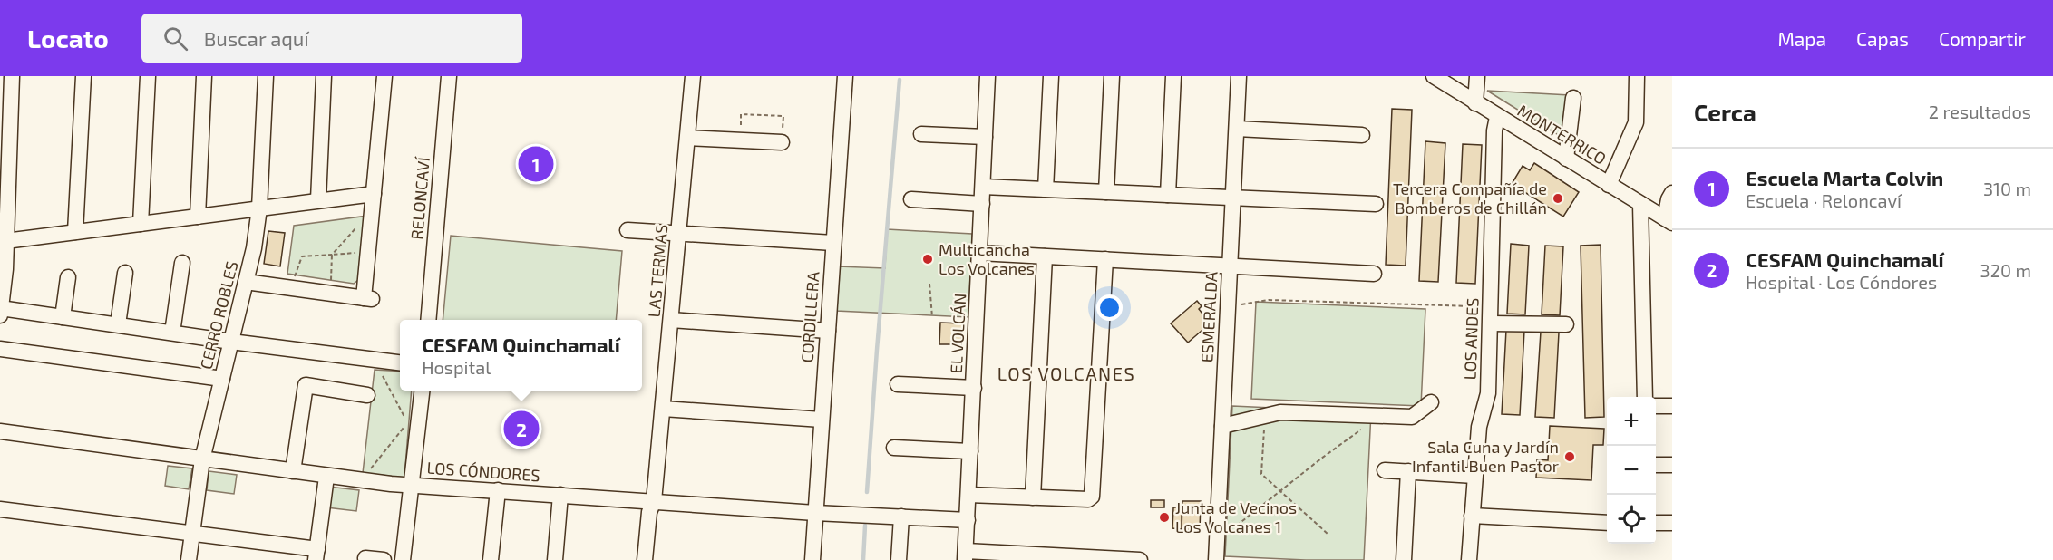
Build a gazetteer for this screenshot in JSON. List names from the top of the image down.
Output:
{
  "streets": {
    "street": [
      "MONTERRICO",
      "RELONCAVÍ",
      "LAS TERMAS",
      "CERRO ROBLES",
      "CORDILLERA",
      "ESMERALDA",
      "EL VOLCÁN",
      "LOS ANDES",
      "LOS CÓNDORES"
    ]
  },
  "crossings": [
    ["MONTERRICO", "LOS ANDES"],
    ["LAS TERMAS", "LOS CÓNDORES"],
    ["CERRO ROBLES", "LOS CÓNDORES"],
    ["CORDILLERA", "LOS CÓNDORES"],
    ["EL VOLCÁN", "LOS CÓNDORES"]
  ],
  "districts": ["LOS VOLCANES"],
  "places": [
    "Tercera Compañía de Bomberos de Chillán",
    "Multicancha Los Volcanes",
    "Sala Cuna y Jardín Infantil Buen Pastor",
    "Junta de Vecinos Los Volcanes 1"
  ],
  "page": {
    "header": "Locato",
    "search": "Buscar aquí",
    "nav": ["Mapa", "Capas", "Compartir"],
    "heading": ["Cerca", "2 resultados"],
    "pins": ["1", "2"],
    "list": [
      {
        "mark": "1",
        "name": "Escuela Marta Colvin",
        "note": "Escuela · Reloncaví",
        "value": "310 m"
      },
      {
        "mark": "2",
        "name": "CESFAM Quinchamalí",
        "note": "Hospital · Los Cóndores",
        "value": "320 m"
      }
    ],
    "popup": ["CESFAM Quinchamalí", "Hospital"],
    "map_buttons": ["+", "−"]
  }
}
